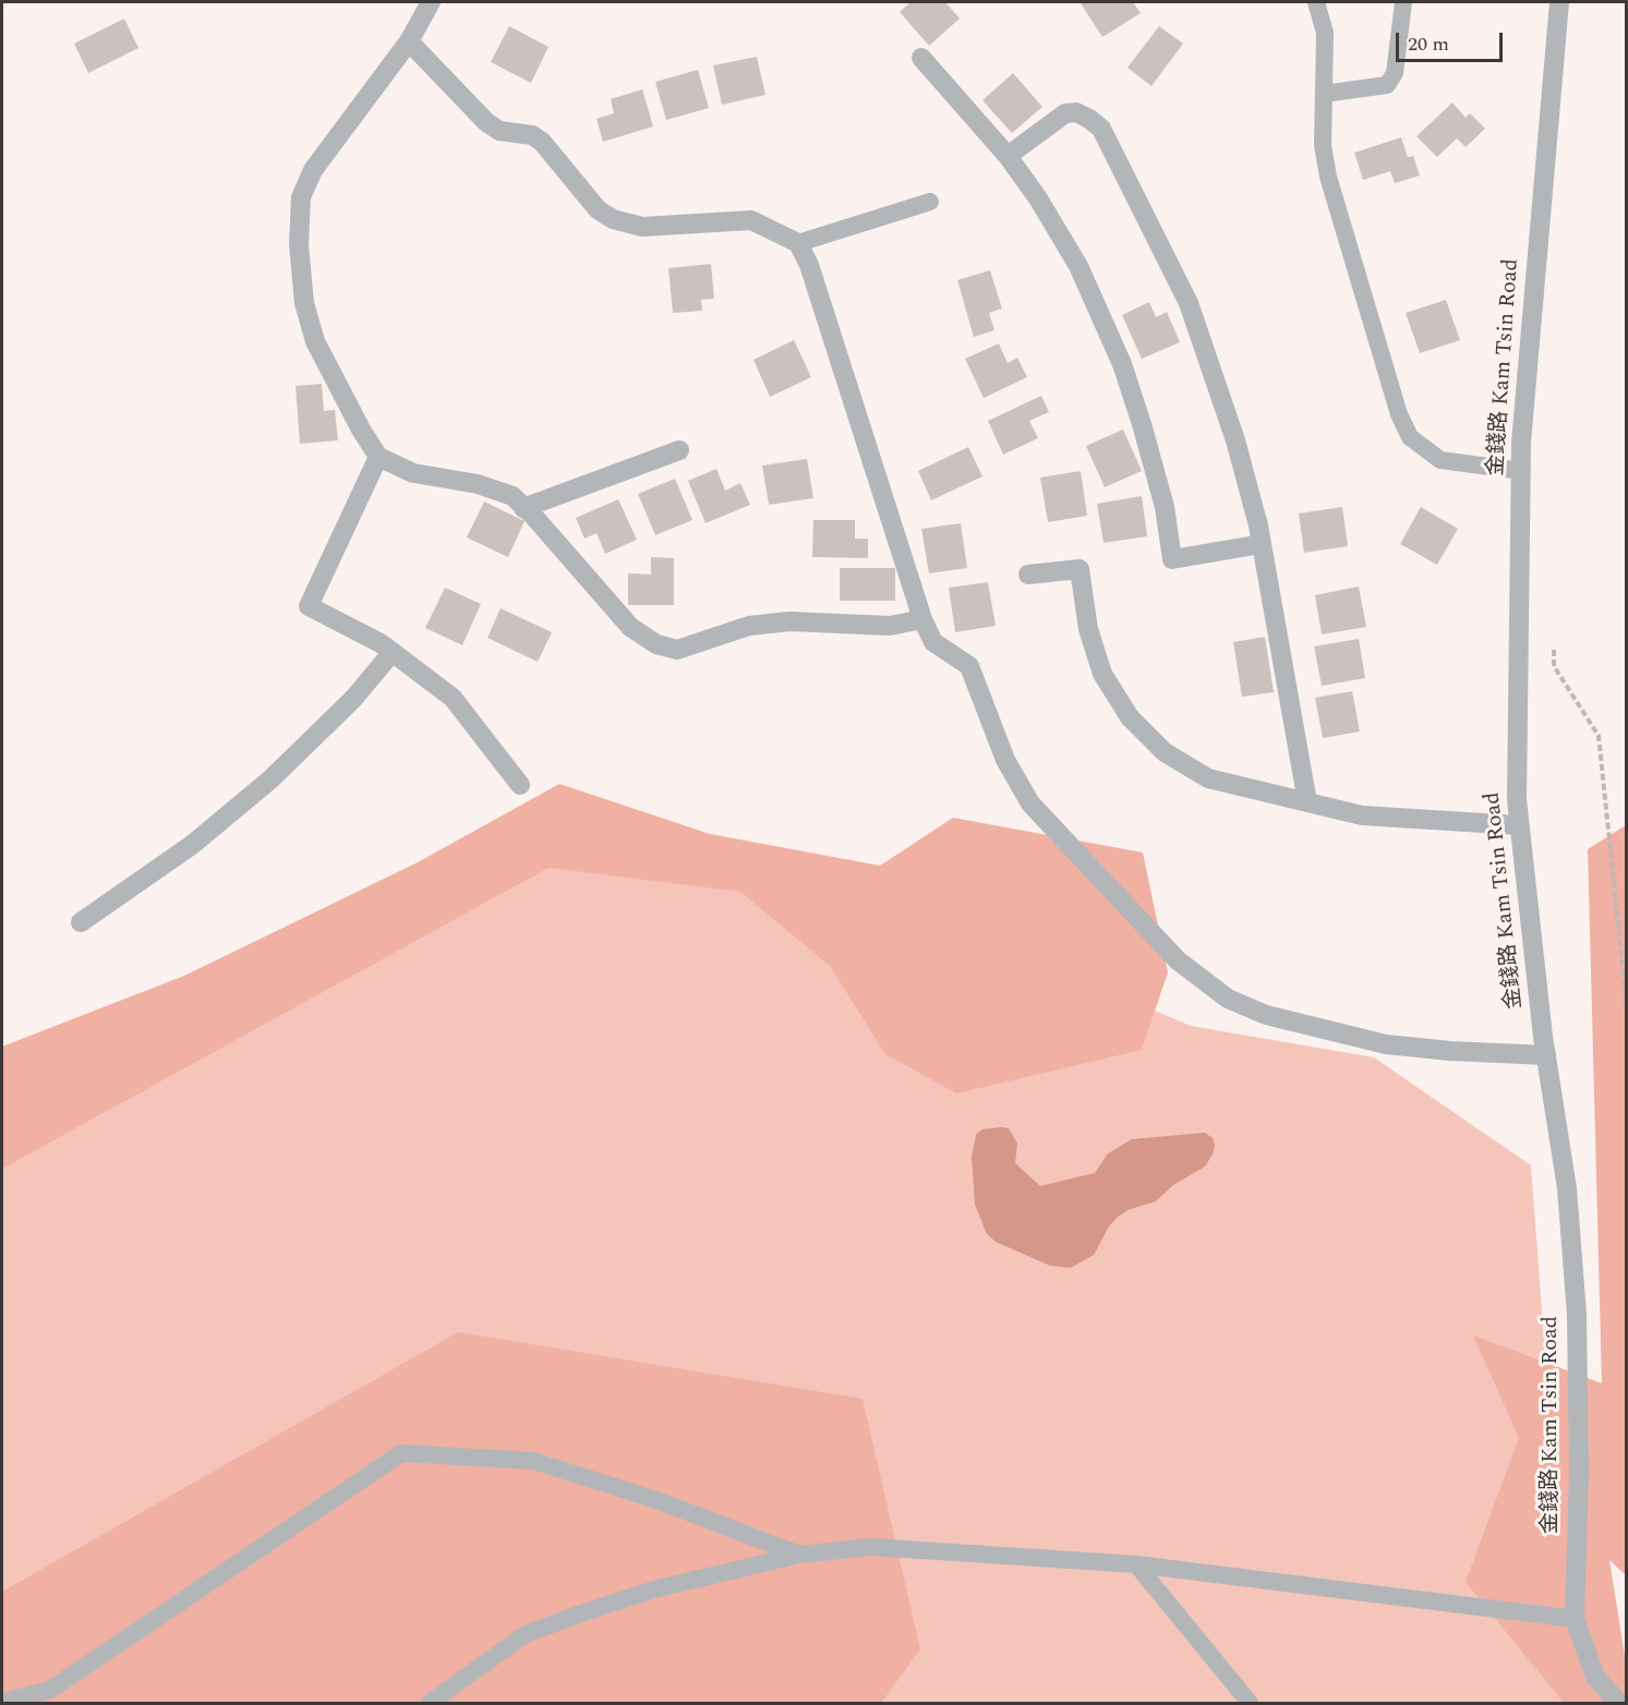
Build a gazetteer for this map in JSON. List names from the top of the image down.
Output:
{
  "streets": {
    "street": ["金錢路 Kam Tsin Road"]
  },
  "scale_bar": "20 m"
}
